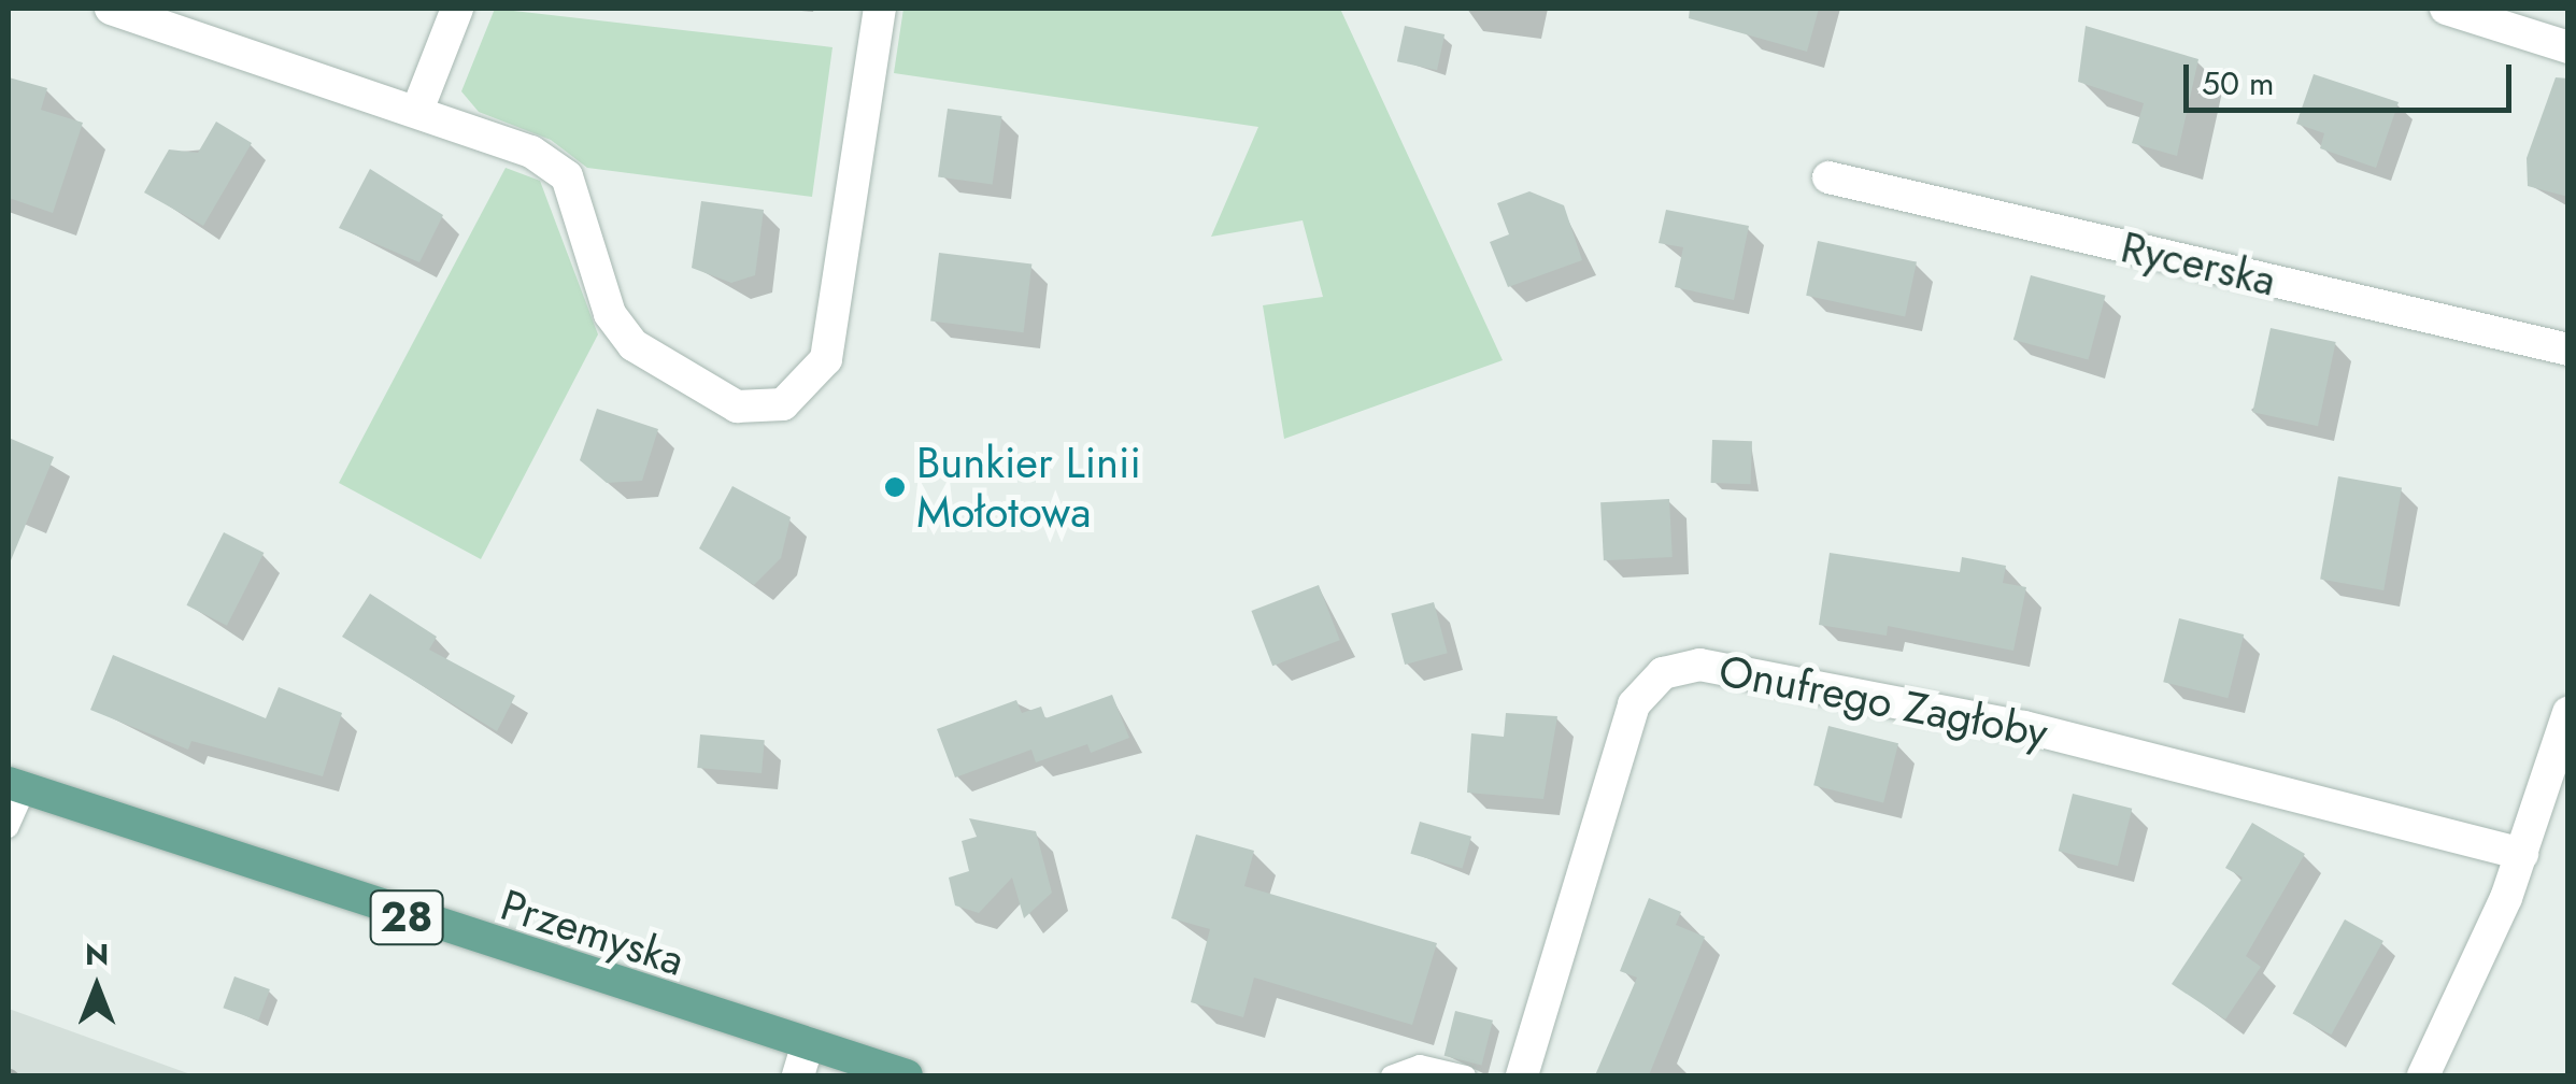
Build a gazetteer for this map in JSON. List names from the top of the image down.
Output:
{
  "streets": {
    "main road": ["28", "Przemyska"],
    "street": ["Rycerska", "Onufrego Zagłoby"]
  },
  "places": ["Bunkier Linii Mołotowa"],
  "scale_bar": "50 m",
  "north": "top"
}
